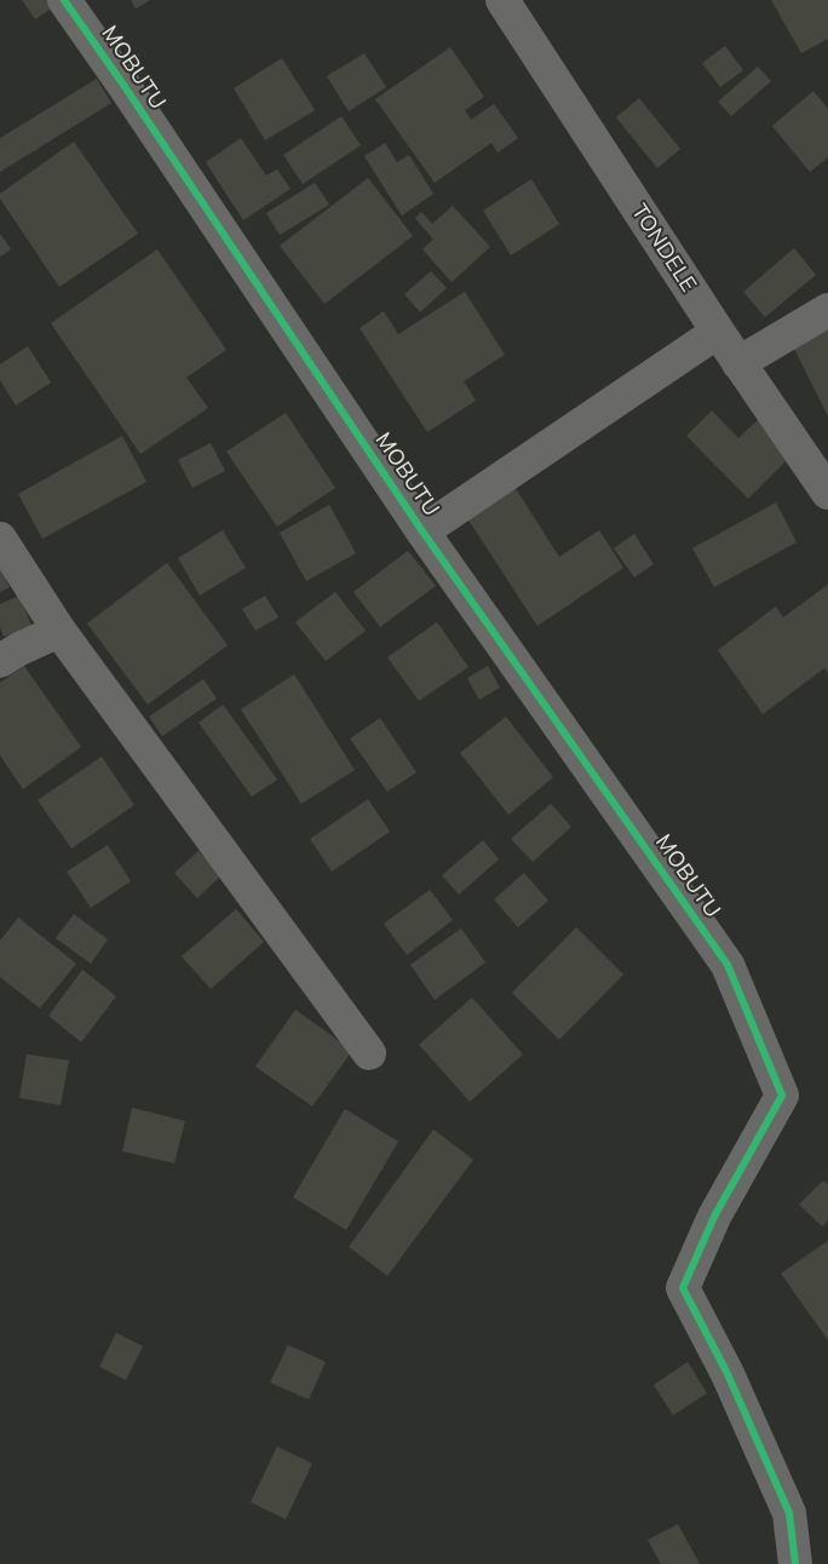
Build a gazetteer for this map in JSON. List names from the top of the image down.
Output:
{
  "streets": {
    "street": ["MOBUTU", "TONDELE"]
  }
}
